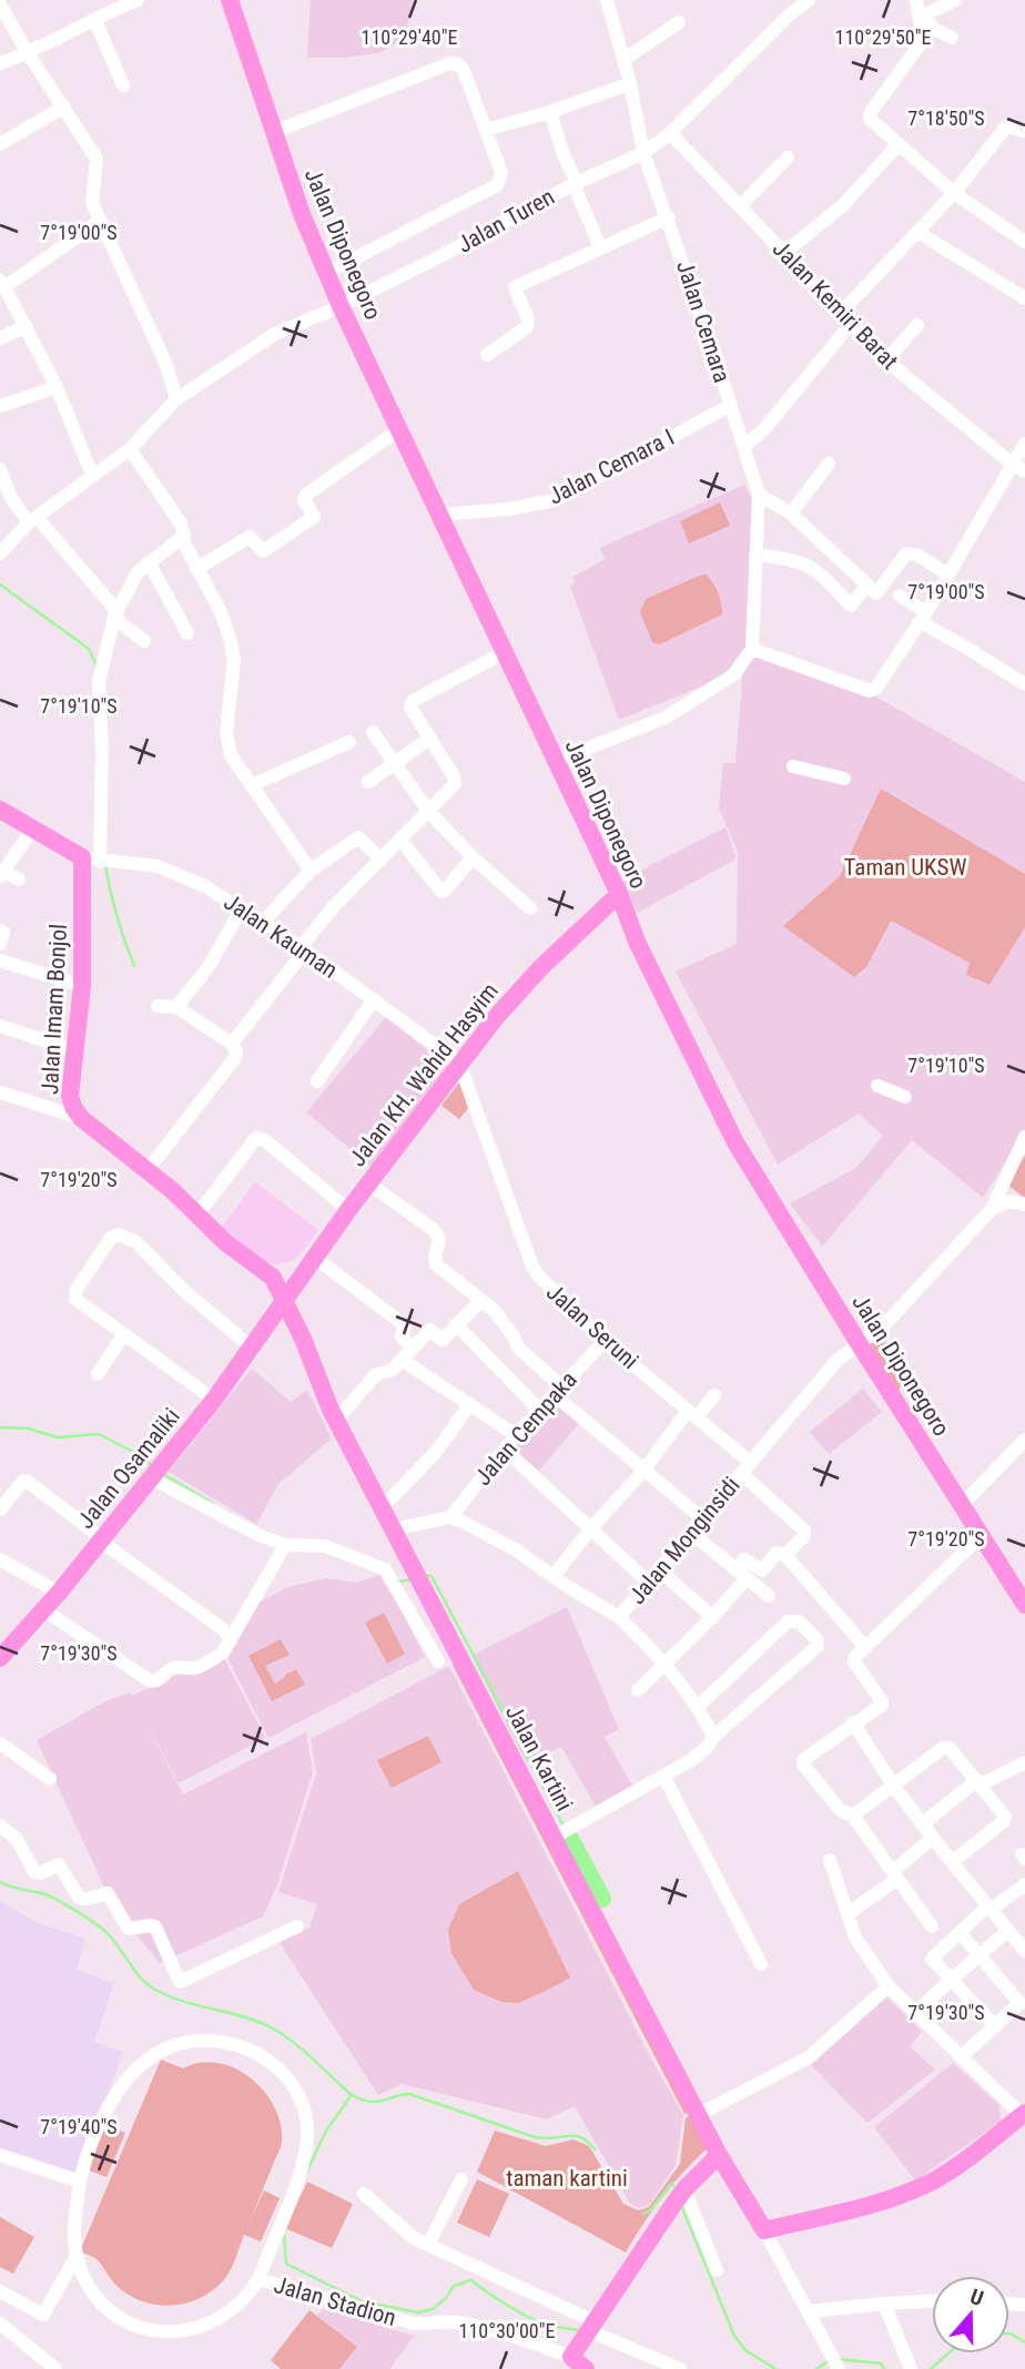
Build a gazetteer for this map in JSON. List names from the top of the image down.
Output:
{
  "streets": {
    "main road": [
      "Jalan Diponegoro",
      "Jalan Imam Bonjol",
      "Jalan KH. Wahid Hasyim",
      "Jalan Osamaliki",
      "Jalan Kartini"
    ],
    "street": [
      "Jalan Turen",
      "Jalan Kemiri Barat",
      "Jalan Cemara",
      "Jalan Cemara I",
      "Jalan Kauman",
      "Jalan Seruni",
      "Jalan Cempaka",
      "Jalan Monginsidi",
      "Jalan Stadion"
    ]
  },
  "crossings": [
    ["Jalan Turen", "Jalan Diponegoro"],
    ["Jalan Turen", "Jalan Kemiri Barat"],
    ["Jalan Turen", "Jalan Cemara"],
    ["Jalan Diponegoro", "Jalan Cemara I"],
    ["Jalan Diponegoro", "Jalan KH. Wahid Hasyim"],
    ["Jalan Diponegoro", "Jalan Monginsidi"],
    ["Jalan Cemara", "Jalan Cemara I"],
    ["Jalan Kauman", "Jalan Imam Bonjol"],
    ["Jalan Kauman", "Jalan KH. Wahid Hasyim"],
    ["Jalan Kauman", "Jalan Seruni"],
    ["Jalan Imam Bonjol", "Jalan KH. Wahid Hasyim"],
    ["Jalan Imam Bonjol", "Jalan Osamaliki"],
    ["Jalan Imam Bonjol", "Jalan Kartini"],
    ["Jalan KH. Wahid Hasyim", "Jalan Seruni"],
    ["Jalan KH. Wahid Hasyim", "Jalan Osamaliki"],
    ["Jalan KH. Wahid Hasyim", "Jalan Kartini"],
    ["Jalan Seruni", "Jalan Cempaka"],
    ["Jalan Seruni", "Jalan Monginsidi"],
    ["Jalan Cempaka", "Jalan Monginsidi"],
    ["Jalan Osamaliki", "Jalan Kartini"]
  ],
  "parks": ["Taman UKSW", "taman kartini"],
  "north": "top",
  "coordinates": [
    "110°29'50\"E",
    "110°29'40\"E",
    "7°18'50\"S",
    "7°19'00\"S",
    "7°19'10\"S",
    "7°19'20\"S",
    "7°19'30\"S",
    "7°19'40\"S",
    "110°30'00\"E"
  ]
}
